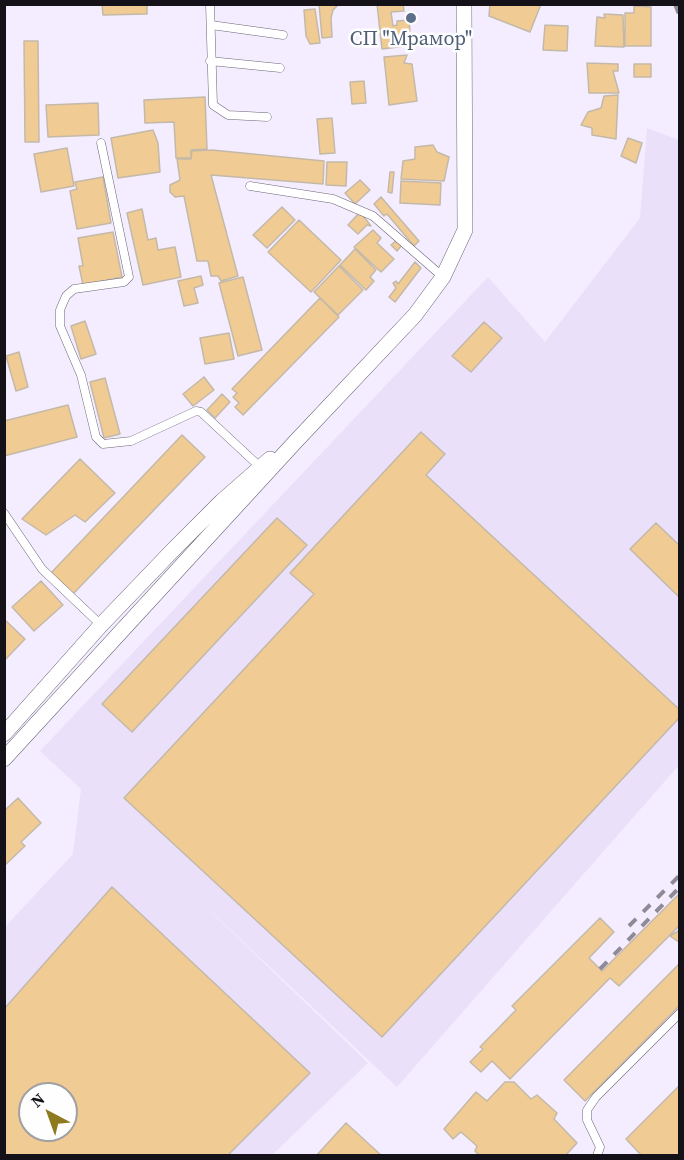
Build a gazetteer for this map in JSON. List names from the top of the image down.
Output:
{
  "places": ["СП \"Мрамор\""],
  "north": "top left"
}
